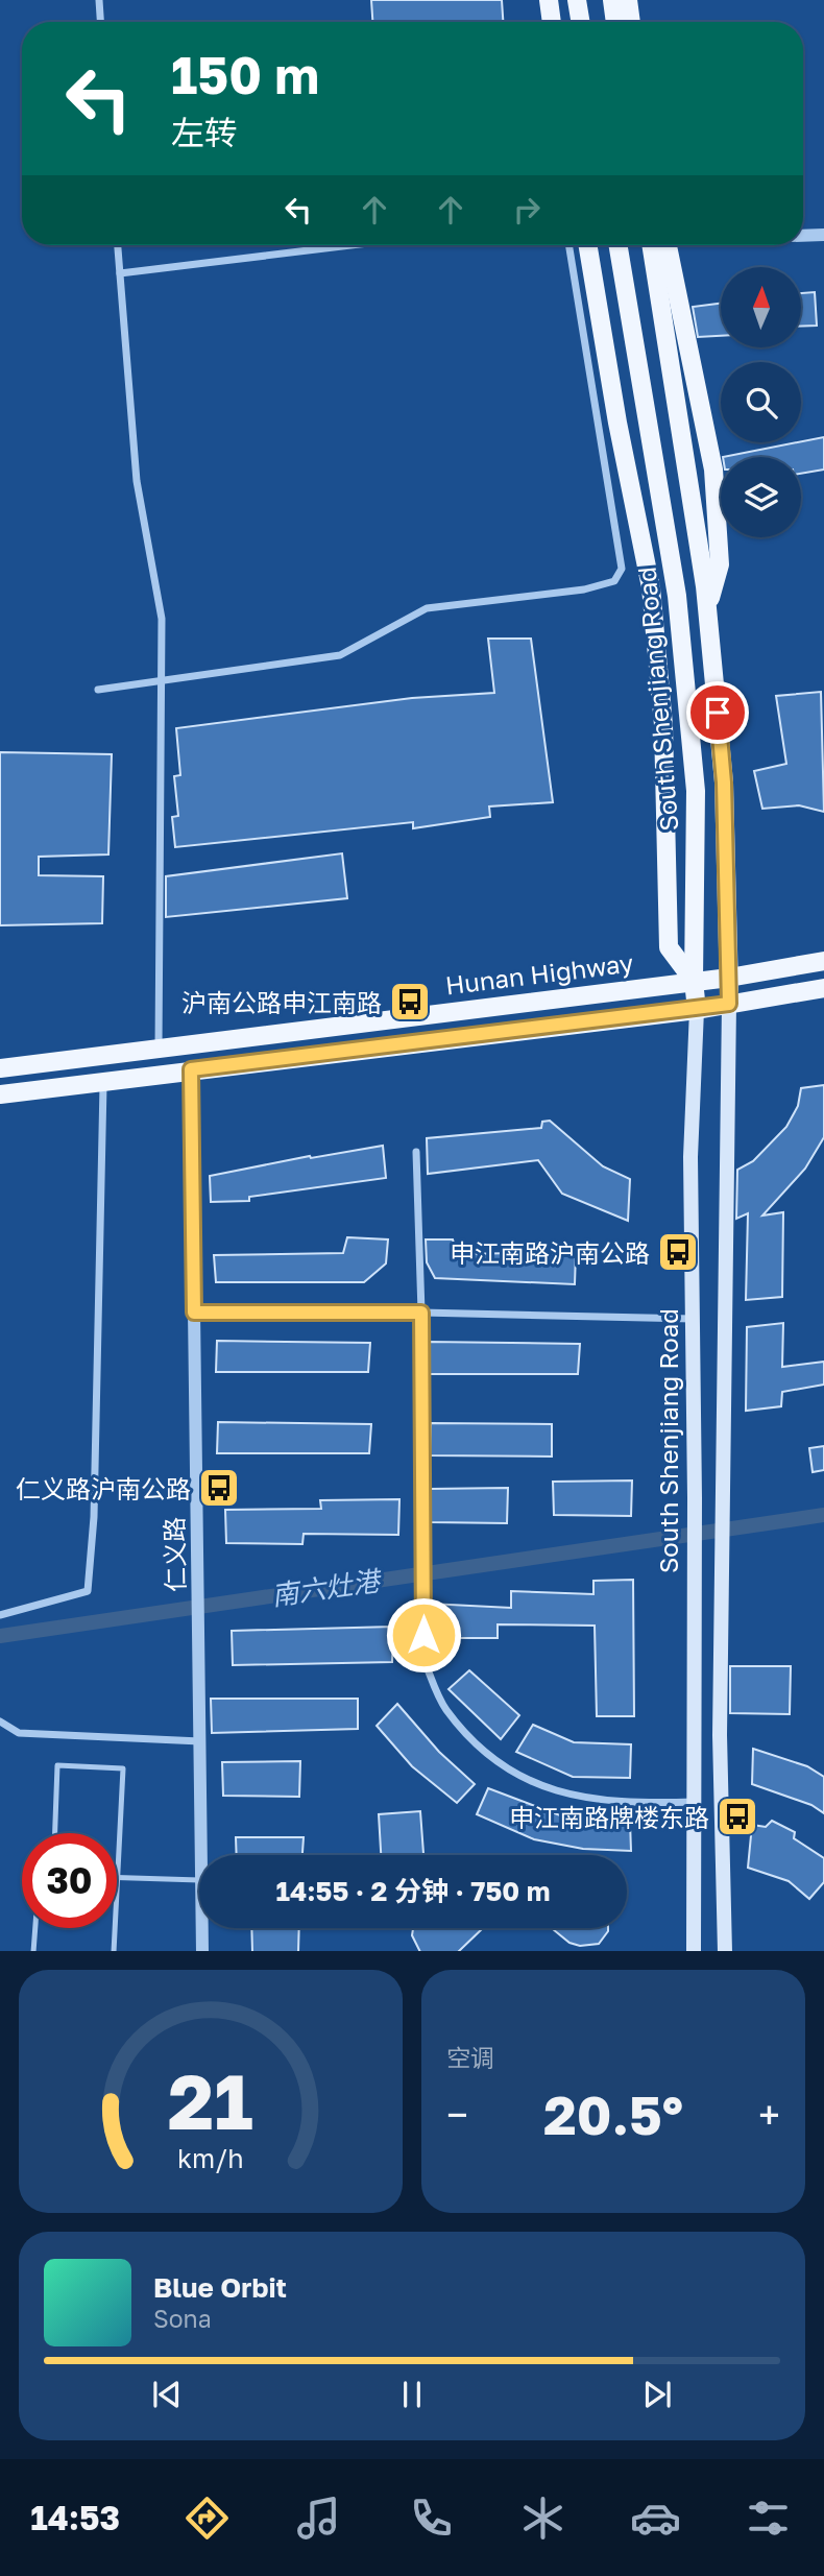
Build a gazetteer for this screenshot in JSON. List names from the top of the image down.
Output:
{
  "streets": {
    "main road": ["South Shenjiang Road", "Hunan Highway"],
    "street": ["仁义路"]
  },
  "crossings": [
    ["South Shenjiang Road", "Hunan Highway"]
  ],
  "water": ["南六灶港"],
  "places": {
    "bus stop": [
      "沪南公路申江南路",
      "申江南路沪南公路",
      "仁义路沪南公路",
      "申江南路牌楼东路"
    ]
  },
  "north": "top",
  "page": {
    "turn": ["150 m", "左转"],
    "limit": "30",
    "trip": "14:55 · 2 分钟 · 750 m",
    "tile": "空调",
    "heat": ["−", "20.5°", "+"],
    "song": ["Blue Orbit", "Sona"],
    "tabs": "14:53",
    "gauge": ["21", "km/h"]
  }
}
